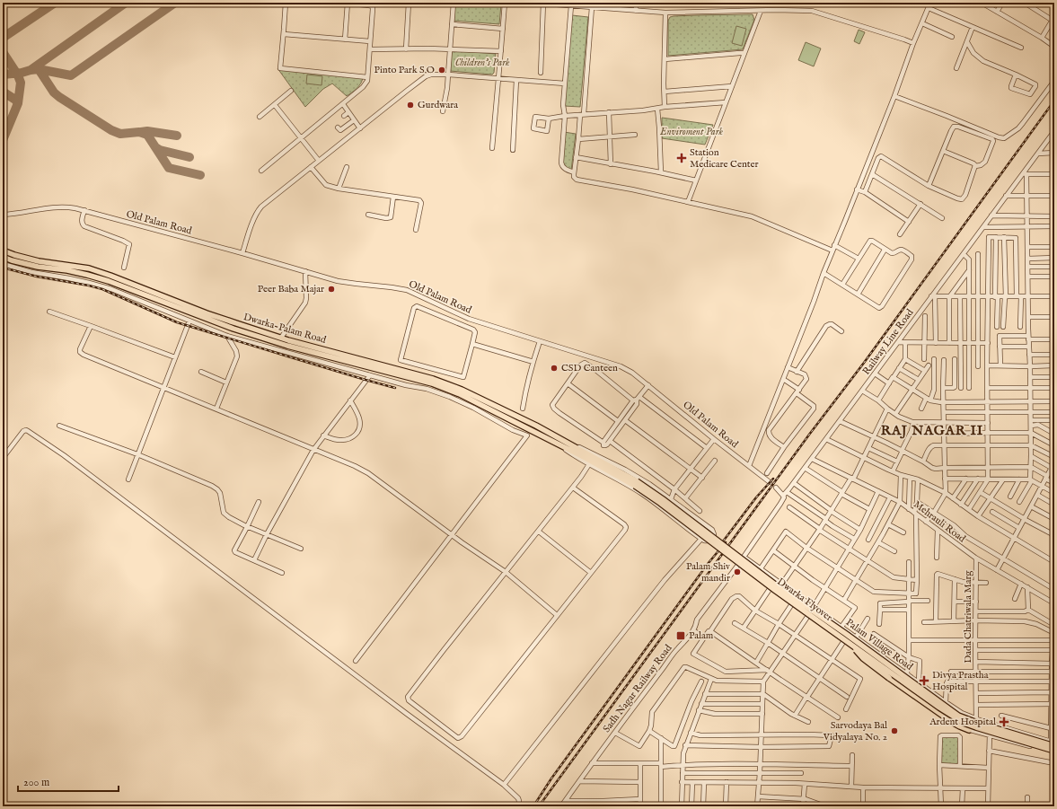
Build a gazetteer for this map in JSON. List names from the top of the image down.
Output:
{
  "streets": {
    "main road": ["Dwarka-Palam Road", "Dwarka Flyover"],
    "street": [
      "Old Palam Road",
      "Railway Line Road",
      "Mehrauli Road",
      "Dada Chatriwala Marg",
      "Palam Village Road",
      "Sadh Nagar Railway Road"
    ]
  },
  "crossings": [
    ["Dwarka-Palam Road", "Dwarka Flyover"],
    ["Railway Line Road", "Mehrauli Road"],
    ["Railway Line Road", "Palam Village Road"],
    ["Railway Line Road", "Sadh Nagar Railway Road"],
    ["Mehrauli Road", "Dada Chatriwala Marg"],
    ["Dada Chatriwala Marg", "Palam Village Road"]
  ],
  "districts": ["RAJ NAGAR II"],
  "parks": ["Children's Park", "Enviroment Park"],
  "places": {
    "other": [
      "Pinto Park S.O",
      "Gurdwara",
      "Peer Baba Majar",
      "CSD Canteen",
      "Palam Shiv mandir",
      "Sarvodaya Bal Vidyalaya No. 2"
    ],
    "health": ["Station Medicare Center", "Divya Prastha Hospital", "Ardent Hospital"],
    "transit": ["Palam"]
  },
  "scale_bar": "200 m"
}
